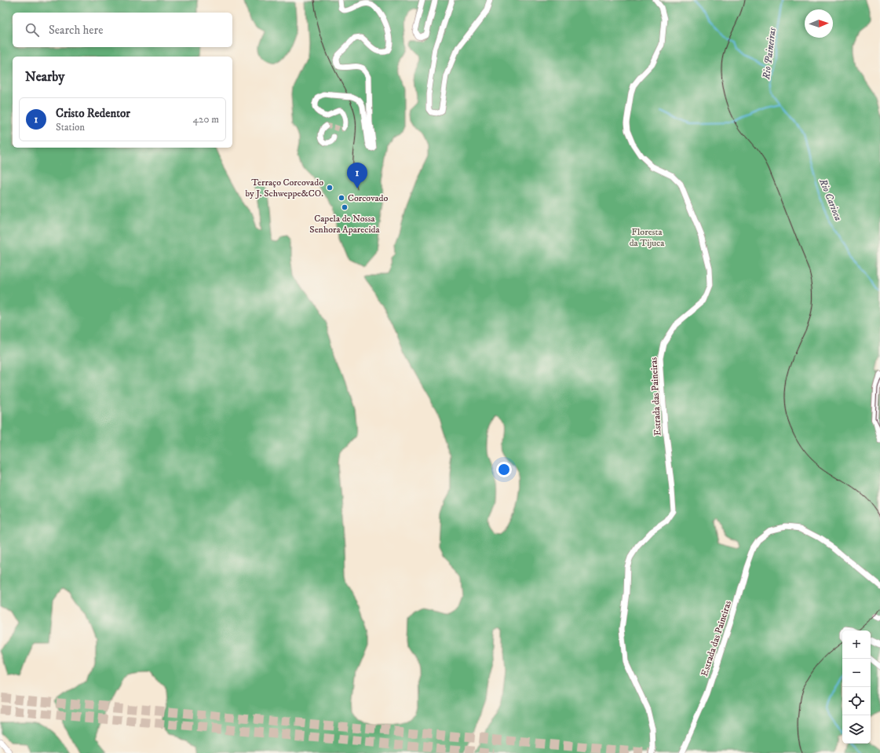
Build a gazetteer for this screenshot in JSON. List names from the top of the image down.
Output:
{
  "streets": {
    "street": ["Estrada das Paineiras"]
  },
  "water": ["Rio Paineiras", "Rio Carioca"],
  "parks": ["Floresta da Tijuca"],
  "places": ["Terraço Corcovado by J. Schweppe&CO.", "Corcovado", "Capela de Nossa Senhora Aparecida"],
  "north": "right",
  "page": {
    "search": "Search here",
    "heading": "Nearby",
    "list": [
      {
        "mark": "1",
        "name": "Cristo Redentor",
        "note": "Station",
        "value": "420 m"
      }
    ],
    "pins": "1",
    "map_buttons": ["+", "−"]
  }
}
